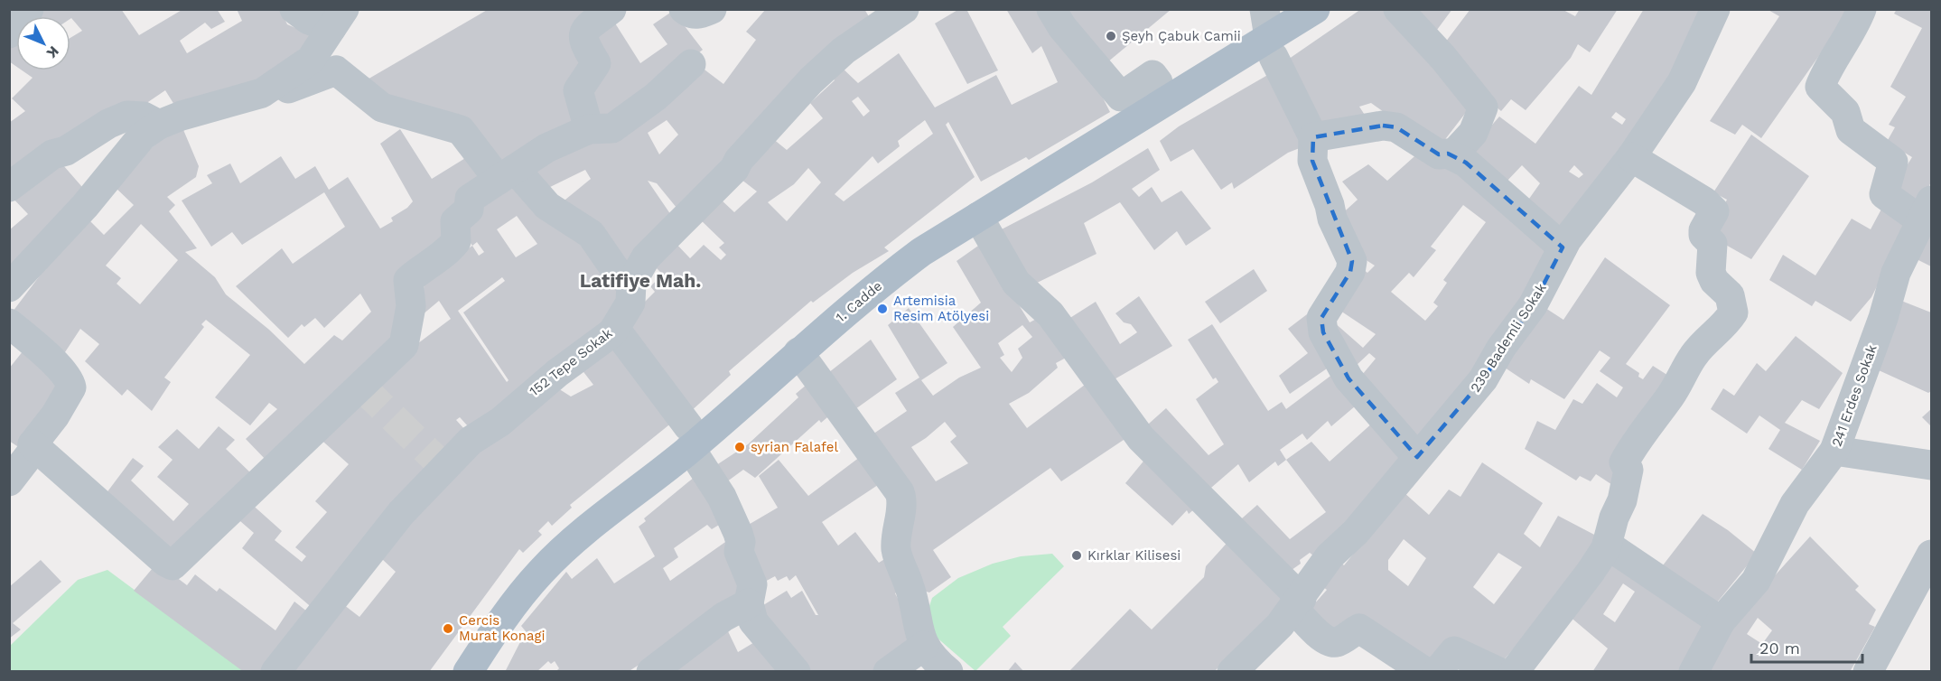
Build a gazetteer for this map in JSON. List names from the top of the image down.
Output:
{
  "streets": {
    "main road": ["1. Cadde"],
    "street": ["239 Bademli Sokak", "152 Tepe Sokak", "241 Erdes Sokak"]
  },
  "districts": ["Latifiye Mah."],
  "places": [
    "Şeyh Çabuk Camii",
    "Artemisia Resim Atölyesi",
    "syrian Falafel",
    "Kırklar Kilisesi",
    "Cercis Murat Konagi"
  ],
  "scale_bar": "20 m",
  "north": "bottom right"
}
